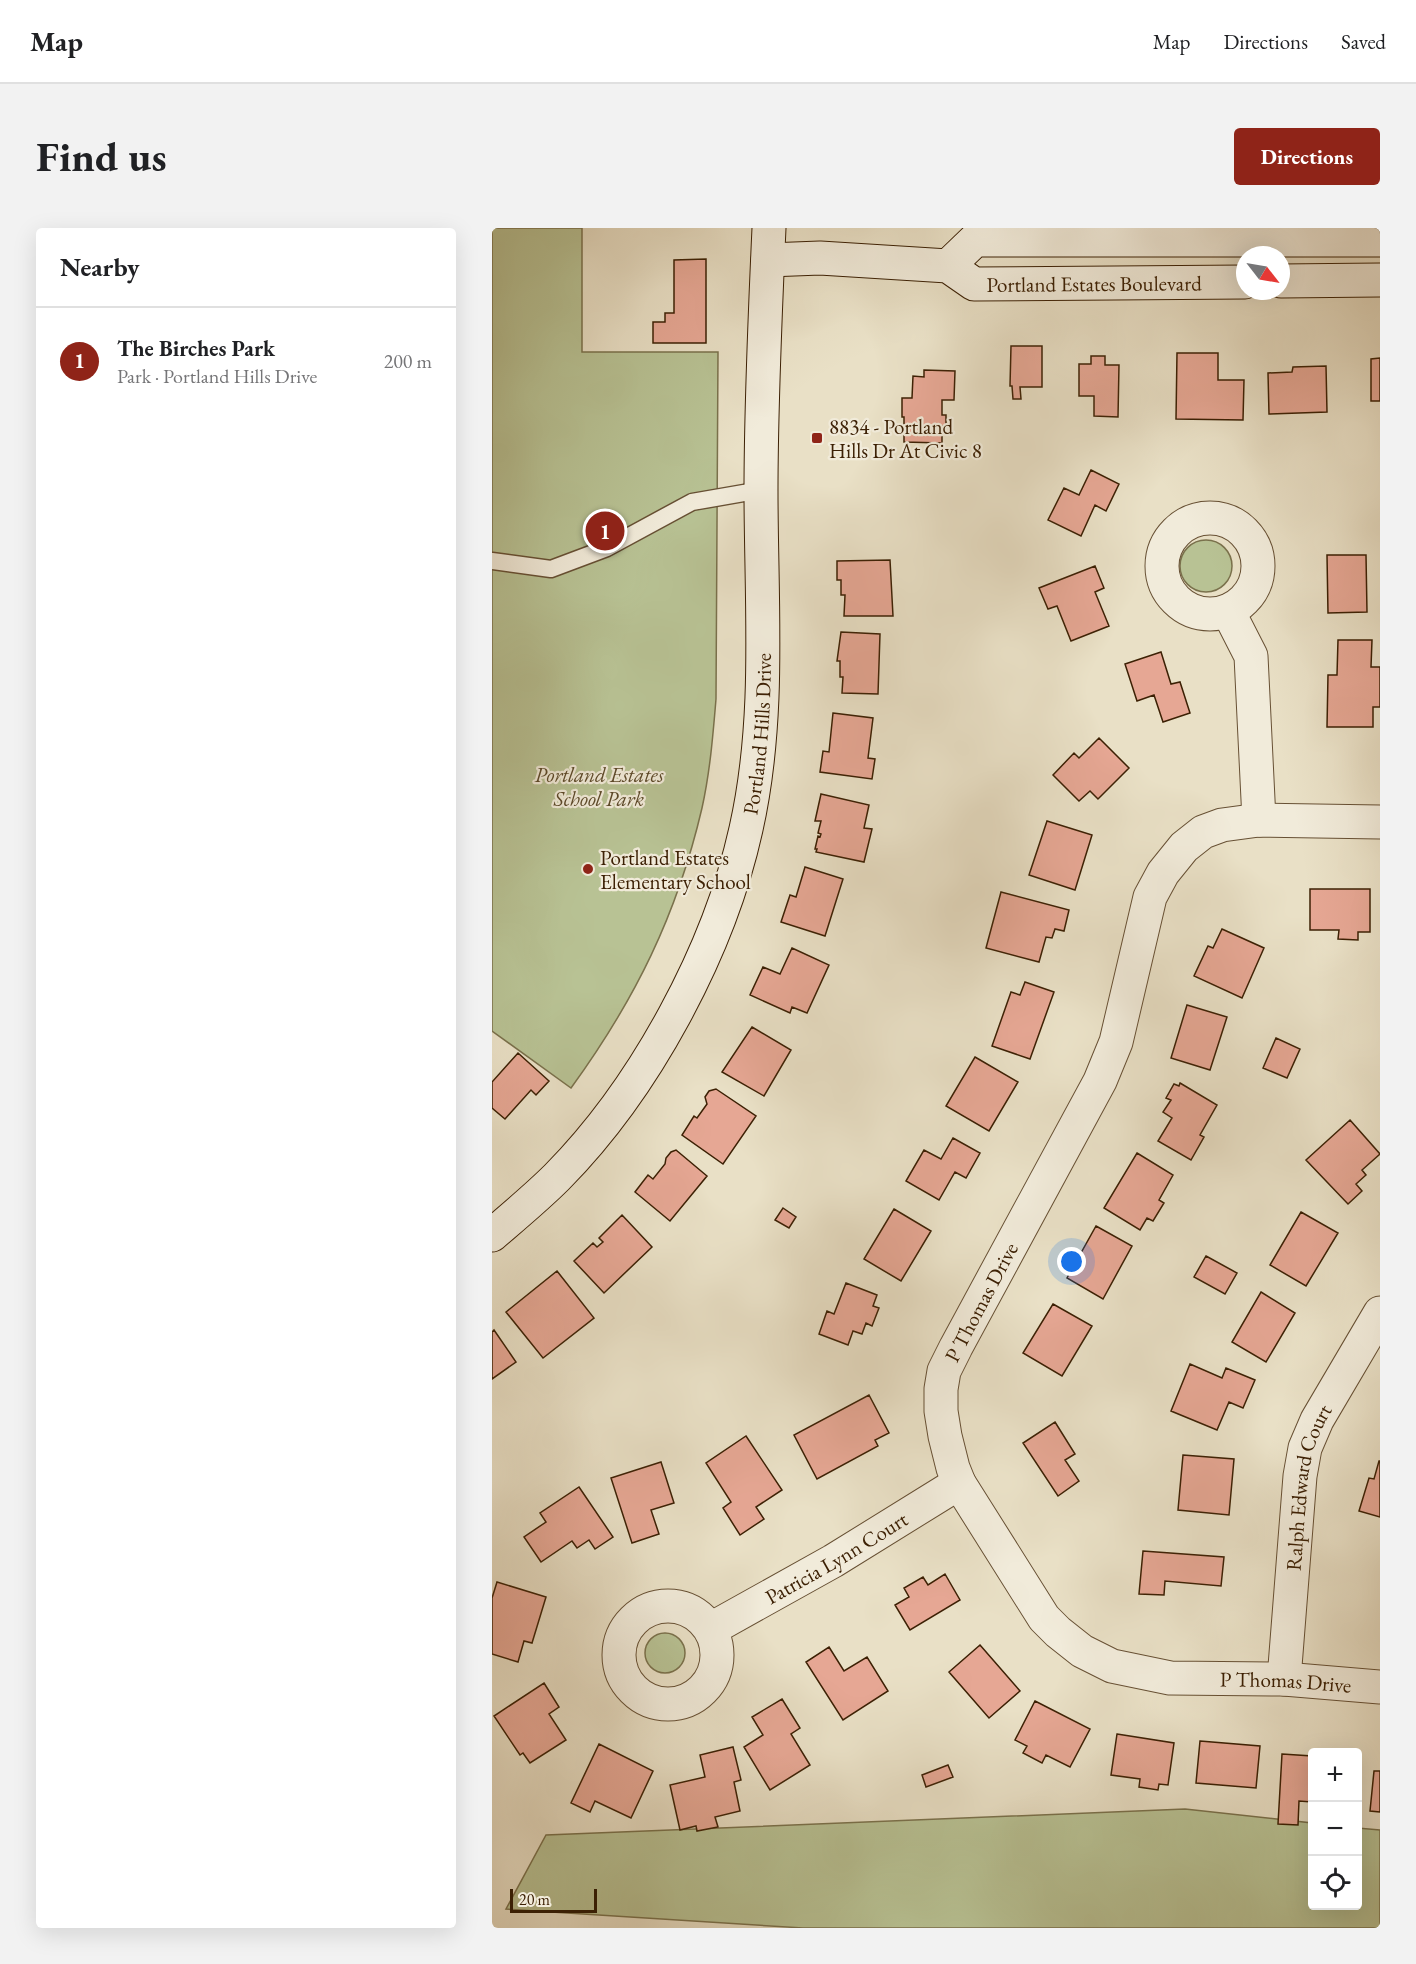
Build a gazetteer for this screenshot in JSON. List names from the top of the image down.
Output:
{
  "streets": {
    "street": [
      "Portland Estates Boulevard",
      "Portland Hills Drive",
      "P Thomas Drive",
      "Ralph Edward Court",
      "Patricia Lynn Court"
    ]
  },
  "crossings": [
    ["P Thomas Drive", "Ralph Edward Court"],
    ["P Thomas Drive", "Patricia Lynn Court"]
  ],
  "parks": ["Portland Estates School Park"],
  "places": {
    "transit": ["8834 - Portland Hills Dr At Civic 8"],
    "other": ["Portland Estates Elementary School"]
  },
  "scale_bar": "20 m",
  "north": "bottom right",
  "page": {
    "header": "Map",
    "nav": ["Map", "Directions", "Saved"],
    "buttons": "Directions",
    "title": "Find us",
    "heading": "Nearby",
    "list": [
      {
        "mark": "1",
        "name": "The Birches Park",
        "note": "Park · Portland Hills Drive",
        "value": "200 m"
      }
    ],
    "pins": "1",
    "map_buttons": ["+", "−"],
    "scale": "20 m"
  }
}
